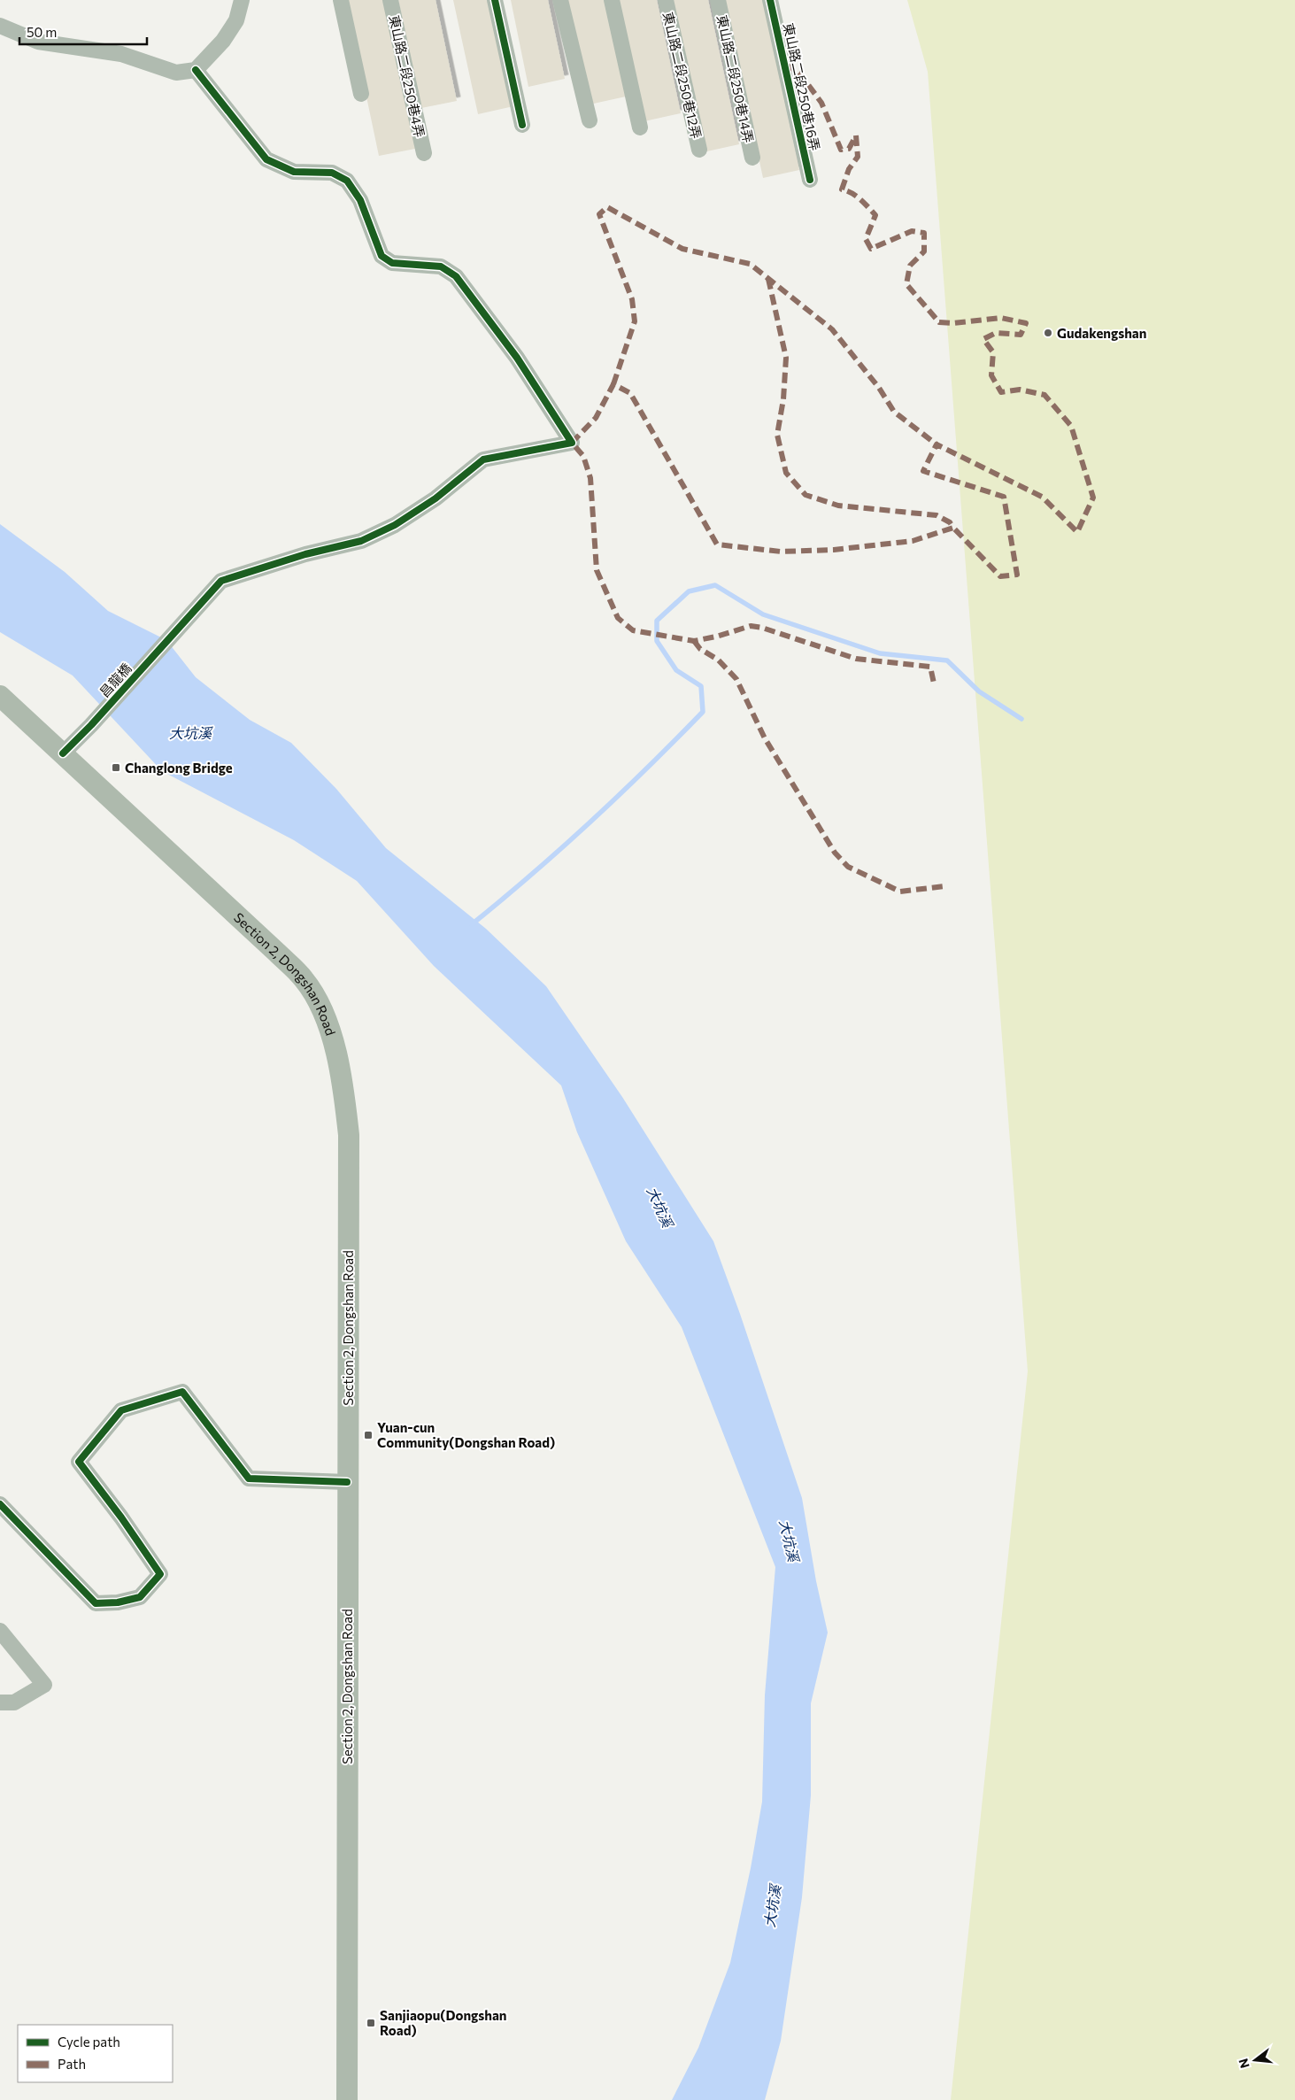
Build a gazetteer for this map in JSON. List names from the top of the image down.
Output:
{
  "streets": {
    "main road": ["Section 2, Dongshan Road"],
    "street": [
      "東山路二段250巷12弄",
      "東山路二段250巷4弄",
      "東山路二段250巷14弄",
      "東山路二段250巷16弄",
      "昌龍橋"
    ]
  },
  "crossings": [
    ["昌龍橋", "Section 2, Dongshan Road"]
  ],
  "water": ["大坑溪"],
  "places": {
    "other": ["Gudakengshan"],
    "transit": ["Changlong Bridge", "Yuan-cun Community(Dongshan Road)", "Sanjiaopu(Dongshan Road)"]
  },
  "legend": ["Cycle path", "Path"],
  "scale_bar": "50 m",
  "north": "left"
}
